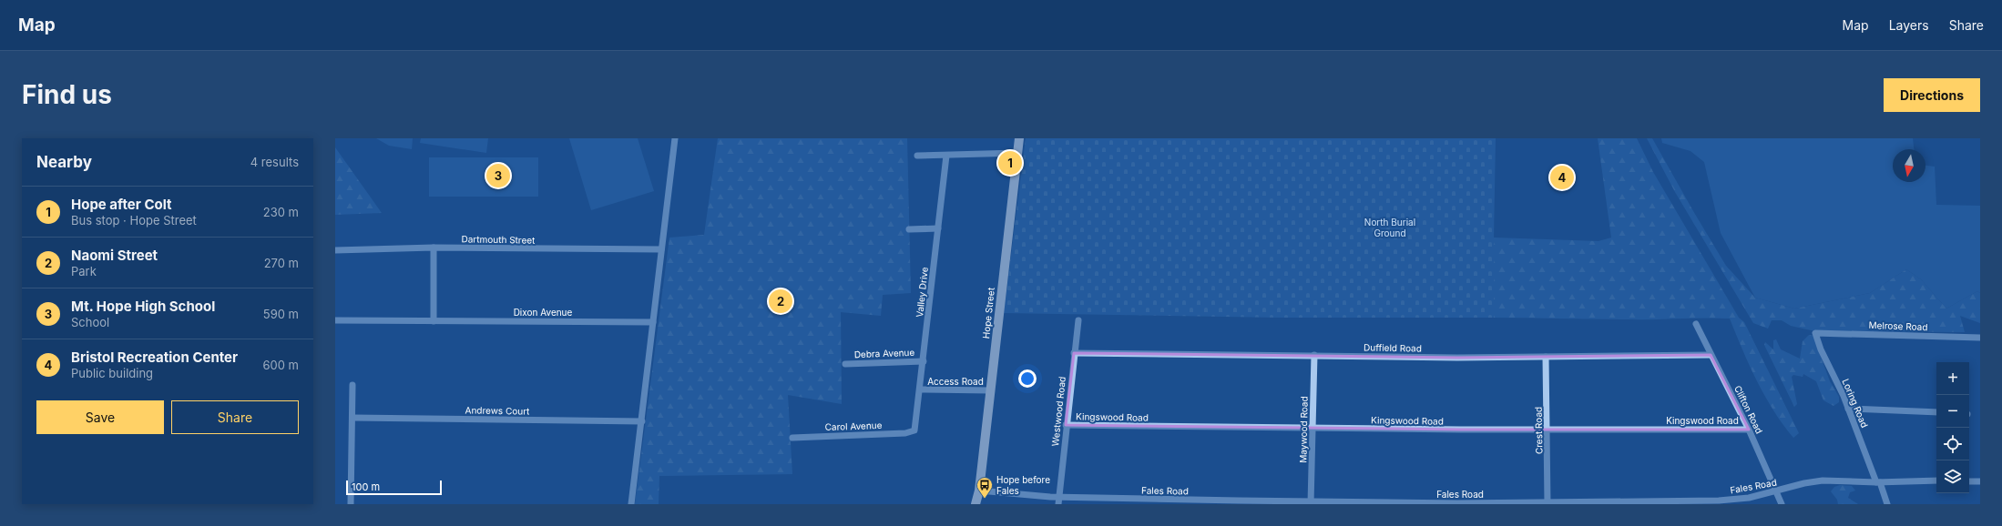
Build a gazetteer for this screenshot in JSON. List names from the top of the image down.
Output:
{
  "streets": {
    "main road": ["Hope Street"],
    "street": [
      "Dartmouth Street",
      "Valley Drive",
      "Dixon Avenue",
      "Melrose Road",
      "Duffield Road",
      "Debra Avenue",
      "Access Road",
      "Loring Road",
      "Clifton Road",
      "Andrews Court",
      "Westwood Road",
      "Kingswood Road",
      "Carol Avenue",
      "Maywood Road",
      "Crest Road",
      "Fales Road"
    ]
  },
  "crossings": [
    ["Valley Drive", "Debra Avenue"],
    ["Valley Drive", "Access Road"],
    ["Valley Drive", "Carol Avenue"],
    ["Hope Street", "Access Road"],
    ["Hope Street", "Fales Road"],
    ["Melrose Road", "Loring Road"],
    ["Duffield Road", "Clifton Road"],
    ["Duffield Road", "Westwood Road"],
    ["Duffield Road", "Maywood Road"],
    ["Duffield Road", "Crest Road"],
    ["Loring Road", "Fales Road"],
    ["Clifton Road", "Kingswood Road"],
    ["Clifton Road", "Fales Road"],
    ["Westwood Road", "Kingswood Road"],
    ["Westwood Road", "Fales Road"],
    ["Kingswood Road", "Maywood Road"],
    ["Kingswood Road", "Crest Road"],
    ["Maywood Road", "Fales Road"],
    ["Crest Road", "Fales Road"]
  ],
  "parks": ["North Burial Ground"],
  "places": {
    "bus stop": ["Hope before Fales"]
  },
  "scale_bar": "100 m",
  "north": "bottom",
  "page": {
    "header": "Map",
    "nav": ["Map", "Layers", "Share"],
    "buttons": [
      "Directions",
      ["Save", "Share"]
    ],
    "title": "Find us",
    "heading": ["Nearby", "4 results"],
    "pins": [
      "1",
      "3",
      "4",
      "2"
    ],
    "list": [
      {
        "mark": "1",
        "name": "Hope after Colt",
        "note": "Bus stop · Hope Street",
        "value": "230 m"
      },
      {
        "mark": "2",
        "name": "Naomi Street",
        "note": "Park",
        "value": "270 m"
      },
      {
        "mark": "3",
        "name": "Mt. Hope High School",
        "note": "School",
        "value": "590 m"
      },
      {
        "mark": "4",
        "name": "Bristol Recreation Center",
        "note": "Public building",
        "value": "600 m"
      }
    ],
    "map_buttons": ["+", "−"],
    "scale": "100 m"
  }
}
